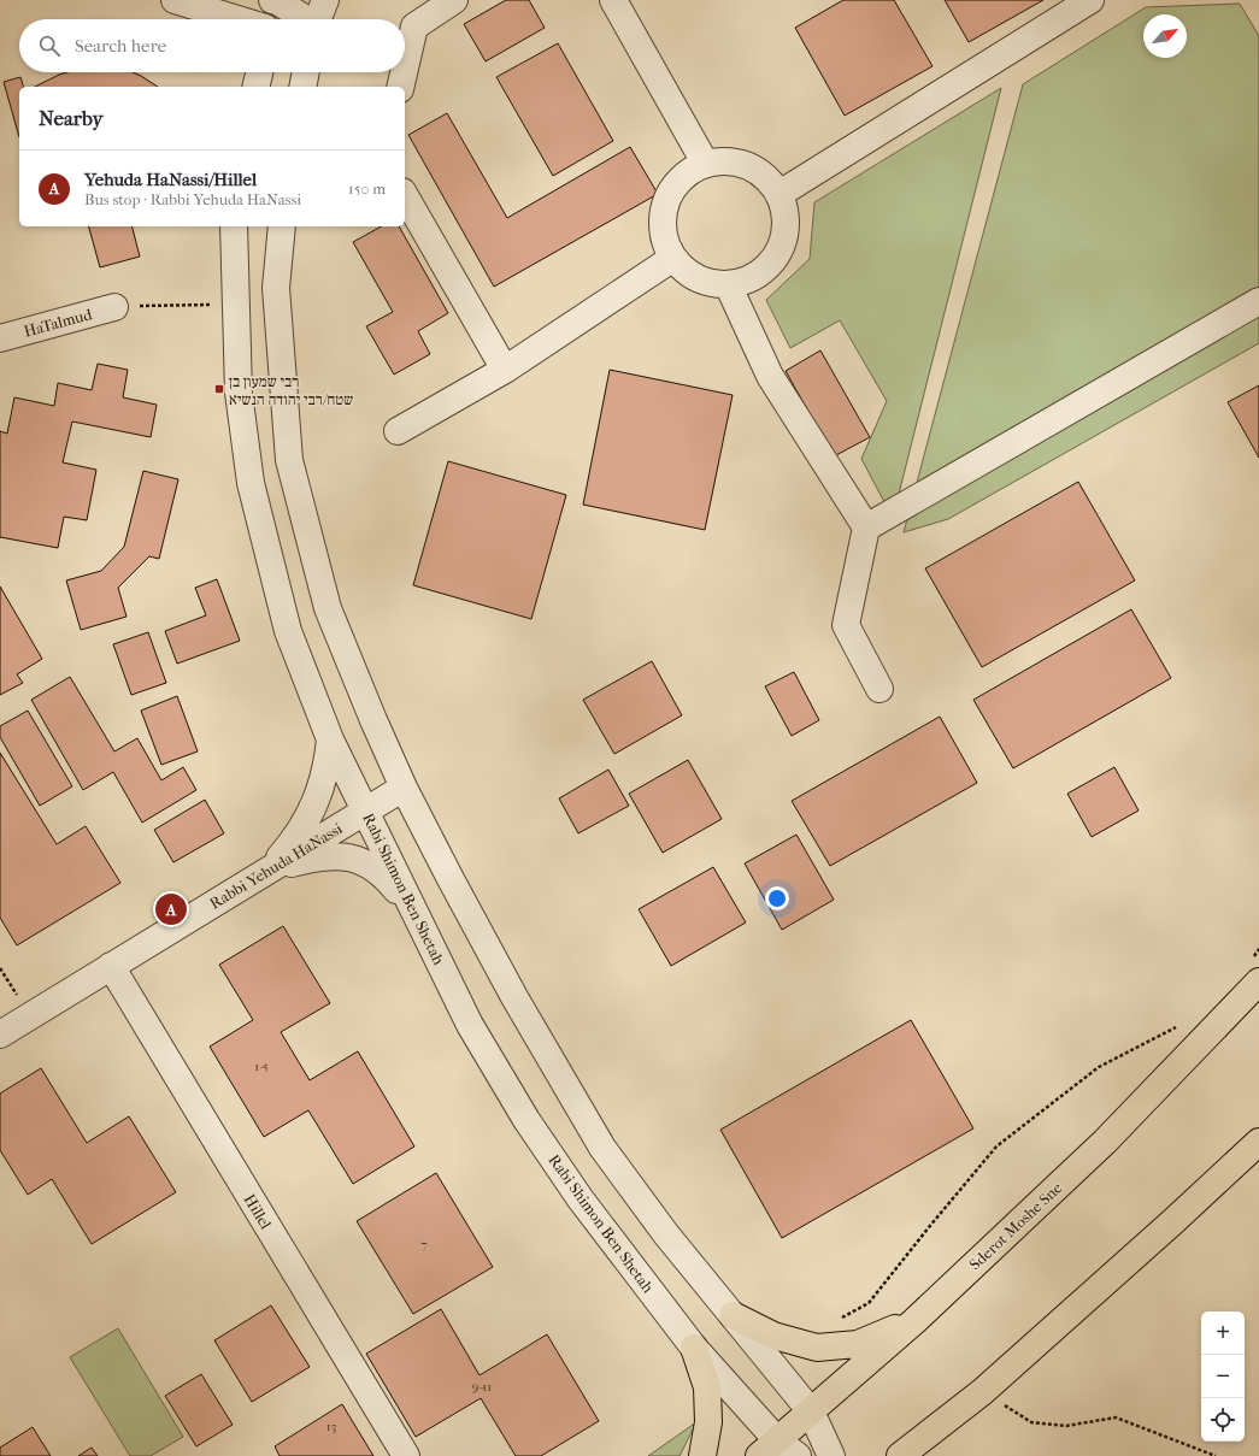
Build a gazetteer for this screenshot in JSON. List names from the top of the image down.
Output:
{
  "streets": {
    "main road": ["Sderot Moshe Sne"],
    "street": [
      "HaTalmud",
      "Rabbi Yehuda HaNassi",
      "Rabi Shimon Ben Shetah",
      "Hillel"
    ]
  },
  "crossings": [
    ["Rabbi Yehuda HaNassi", "Rabi Shimon Ben Shetah"],
    ["Rabbi Yehuda HaNassi", "Hillel"],
    ["Rabi Shimon Ben Shetah", "Sderot Moshe Sne"]
  ],
  "places": {
    "transit": ["רבי שמעון בן שטח/רבי יהודה הנשיא"]
  },
  "house_numbers": [
    "1-5",
    "7",
    "9-11",
    "13"
  ],
  "north": "top right",
  "page": {
    "search": "Search here",
    "heading": "Nearby",
    "list": [
      {
        "mark": "A",
        "name": "Yehuda HaNassi/Hillel",
        "note": "Bus stop · Rabbi Yehuda HaNassi",
        "value": "150 m"
      }
    ],
    "pins": "A",
    "map_buttons": ["+", "−"]
  }
}
